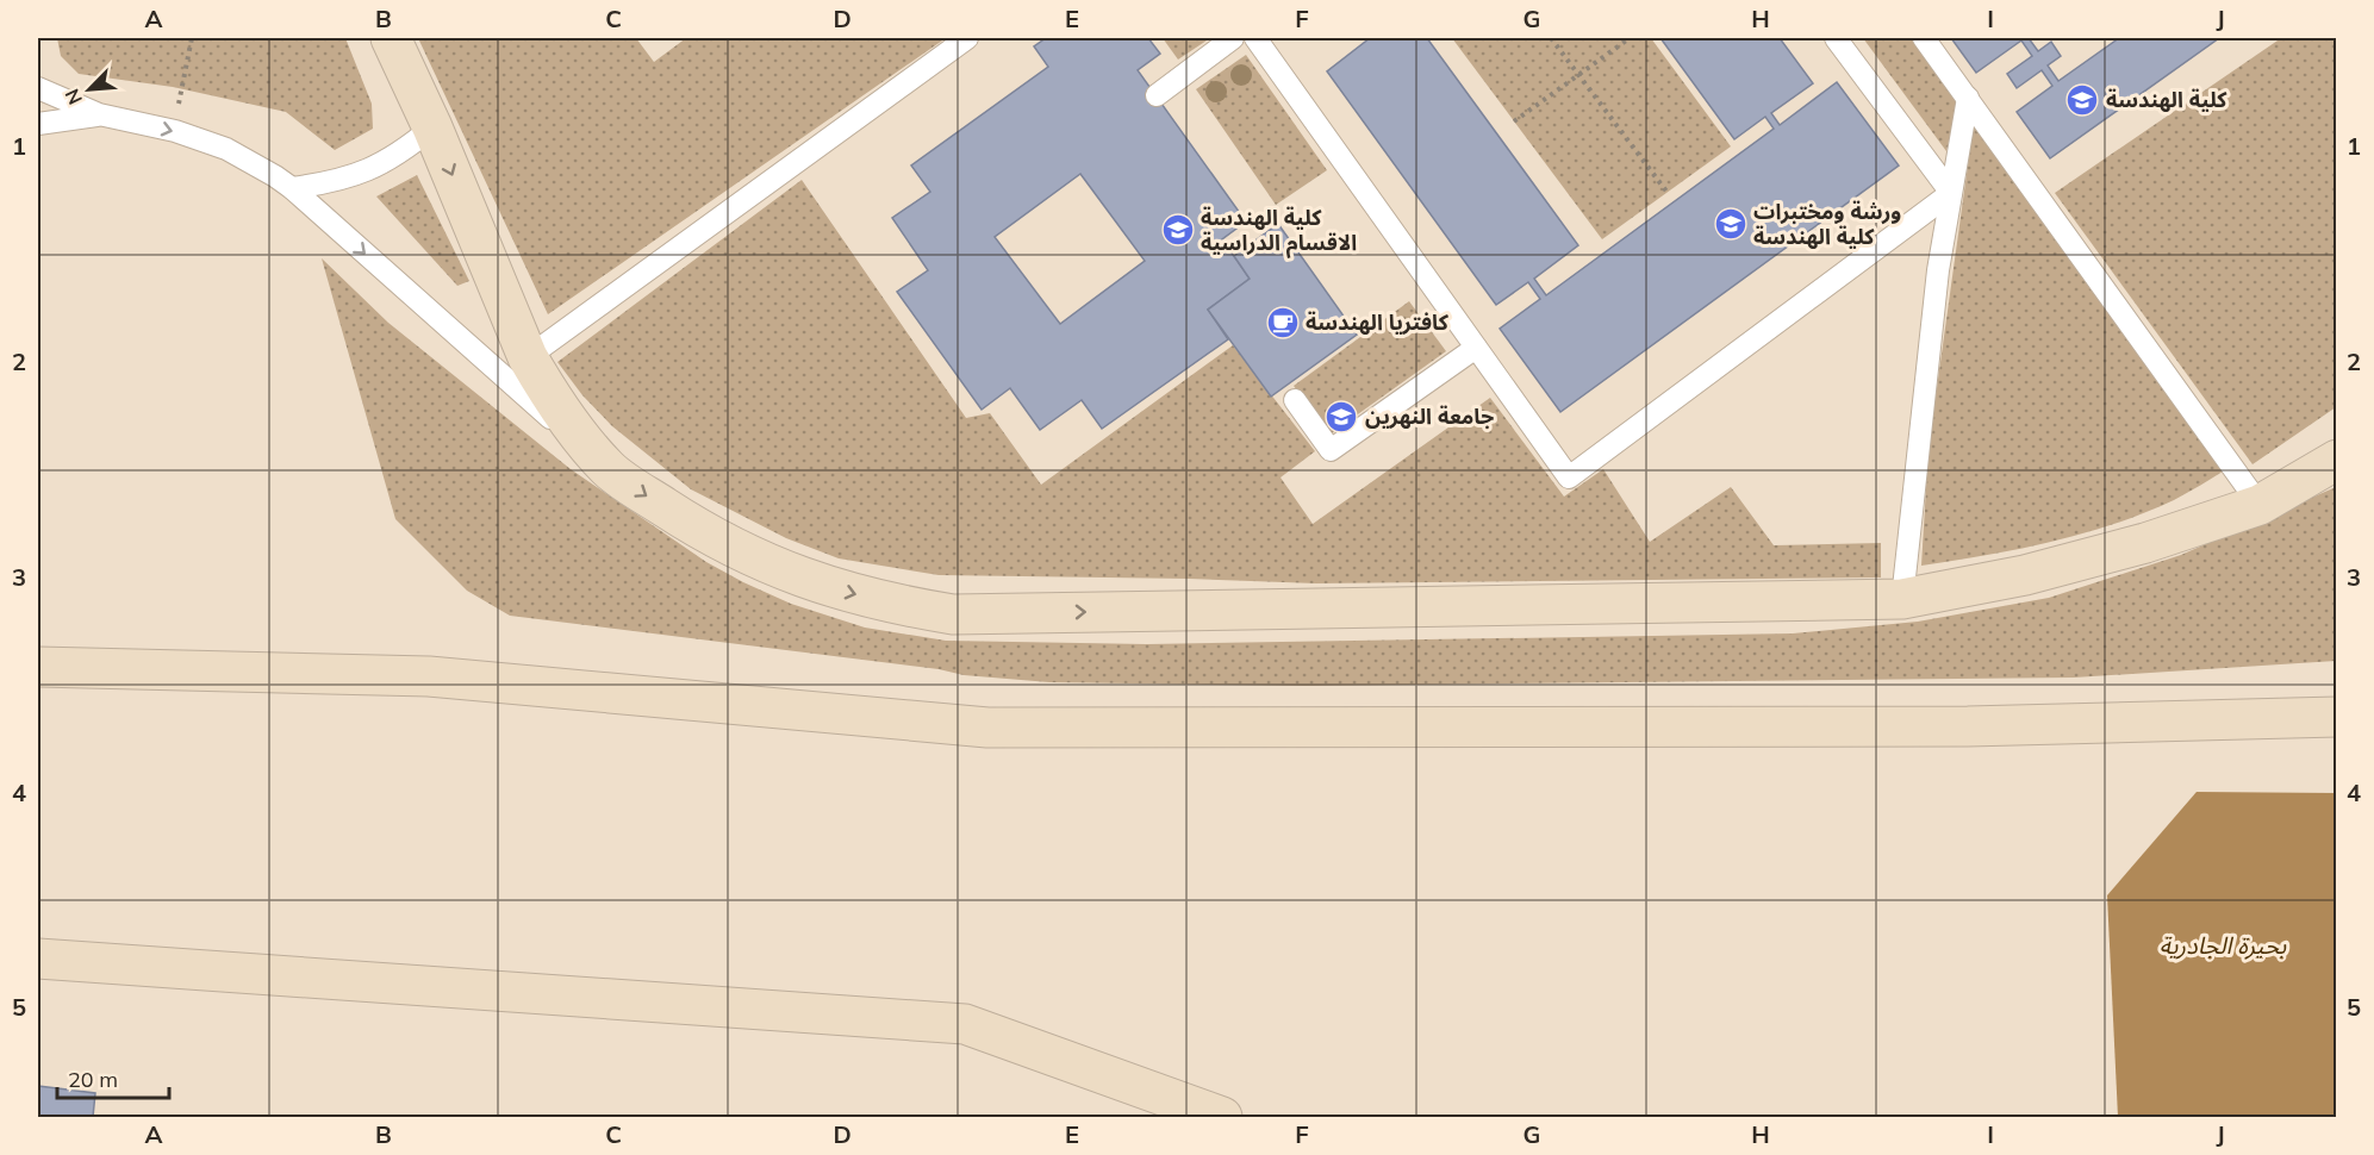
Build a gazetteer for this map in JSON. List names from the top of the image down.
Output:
{
  "water": ["بحيرة الجادرية"],
  "places": {
    "school or university": [
      "كلية الهندسة",
      "ورشة ومختبرات كلية الهندسة",
      "كلية الهندسة الاقسام الدراسية",
      "جامعة النهرين"
    ],
    "cafe": ["كافتريا الهندسة"]
  },
  "scale_bar": "20 m",
  "north": "bottom left",
  "grid": {
    "columns": [
      "A",
      "B",
      "C",
      "D",
      "E",
      "F",
      "G",
      "H",
      "I",
      "J"
    ],
    "rows": [
      "1",
      "2",
      "3",
      "4",
      "5"
    ]
  }
}
